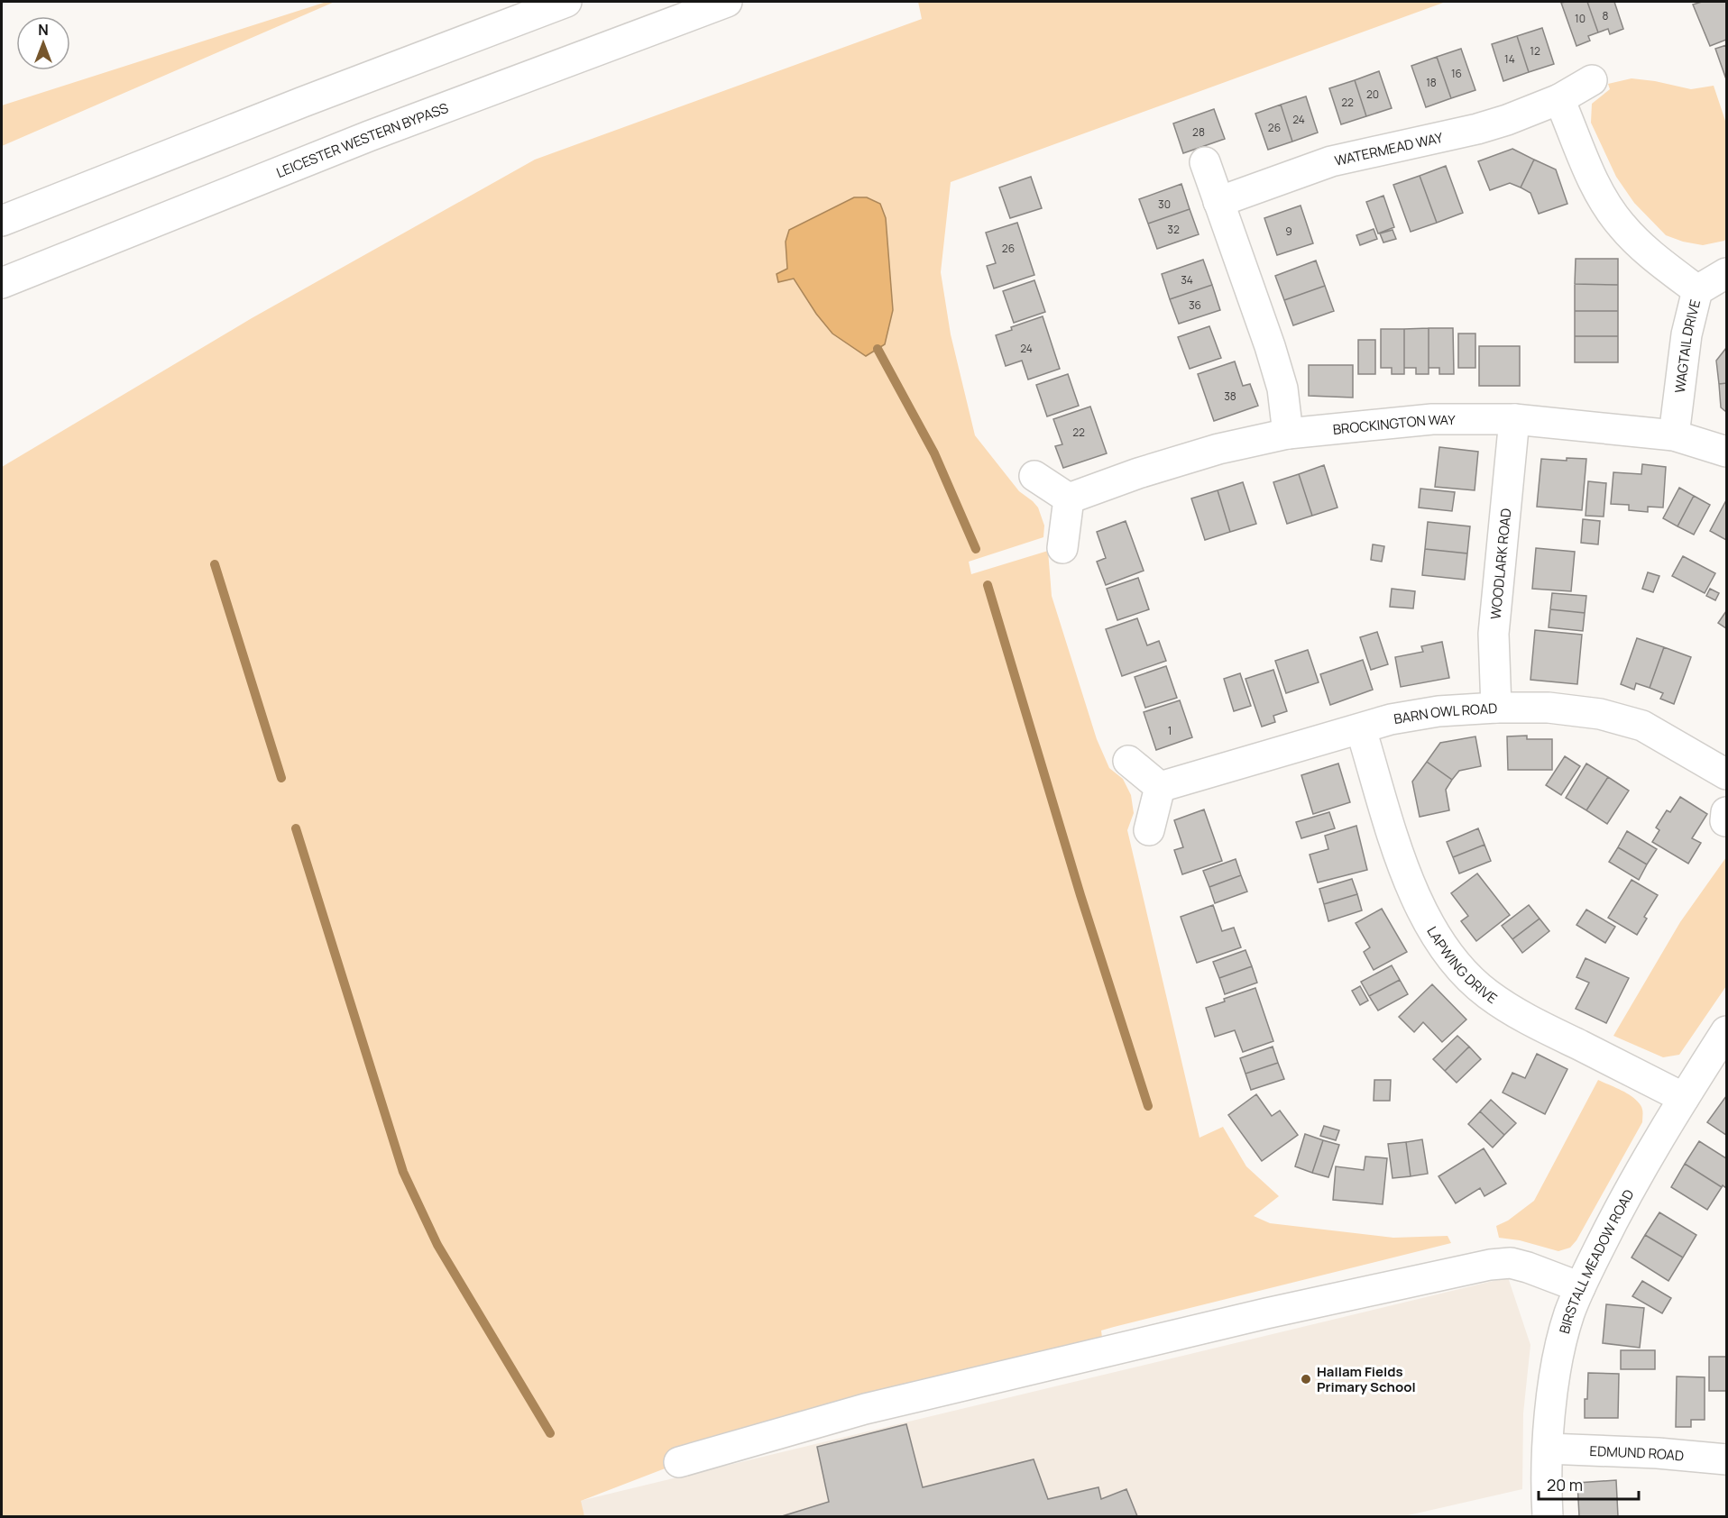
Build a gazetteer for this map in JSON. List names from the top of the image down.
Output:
{
  "streets": {
    "main road": [
      "LEICESTER WESTERN BYPASS",
      "WATERMEAD WAY",
      "WAGTAIL DRIVE",
      "BROCKINGTON WAY",
      "WOODLARK ROAD",
      "BARN OWL ROAD",
      "LAPWING DRIVE",
      "BIRSTALL MEADOW ROAD",
      "EDMUND ROAD"
    ]
  },
  "crossings": [
    ["WAGTAIL DRIVE", "BROCKINGTON WAY"],
    ["BROCKINGTON WAY", "WOODLARK ROAD"],
    ["WOODLARK ROAD", "BARN OWL ROAD"],
    ["BARN OWL ROAD", "LAPWING DRIVE"],
    ["LAPWING DRIVE", "BIRSTALL MEADOW ROAD"],
    ["BIRSTALL MEADOW ROAD", "EDMUND ROAD"]
  ],
  "places": ["Hallam Fields Primary School"],
  "house_numbers": [
    "8",
    "10",
    "12",
    "14",
    "16",
    "18",
    "20",
    "22",
    "24",
    "26",
    "28",
    "30",
    "32",
    "9",
    "26",
    "34",
    "36",
    "24",
    "38",
    "22",
    "1"
  ],
  "scale_bar": "20 m",
  "north": "top"
}
